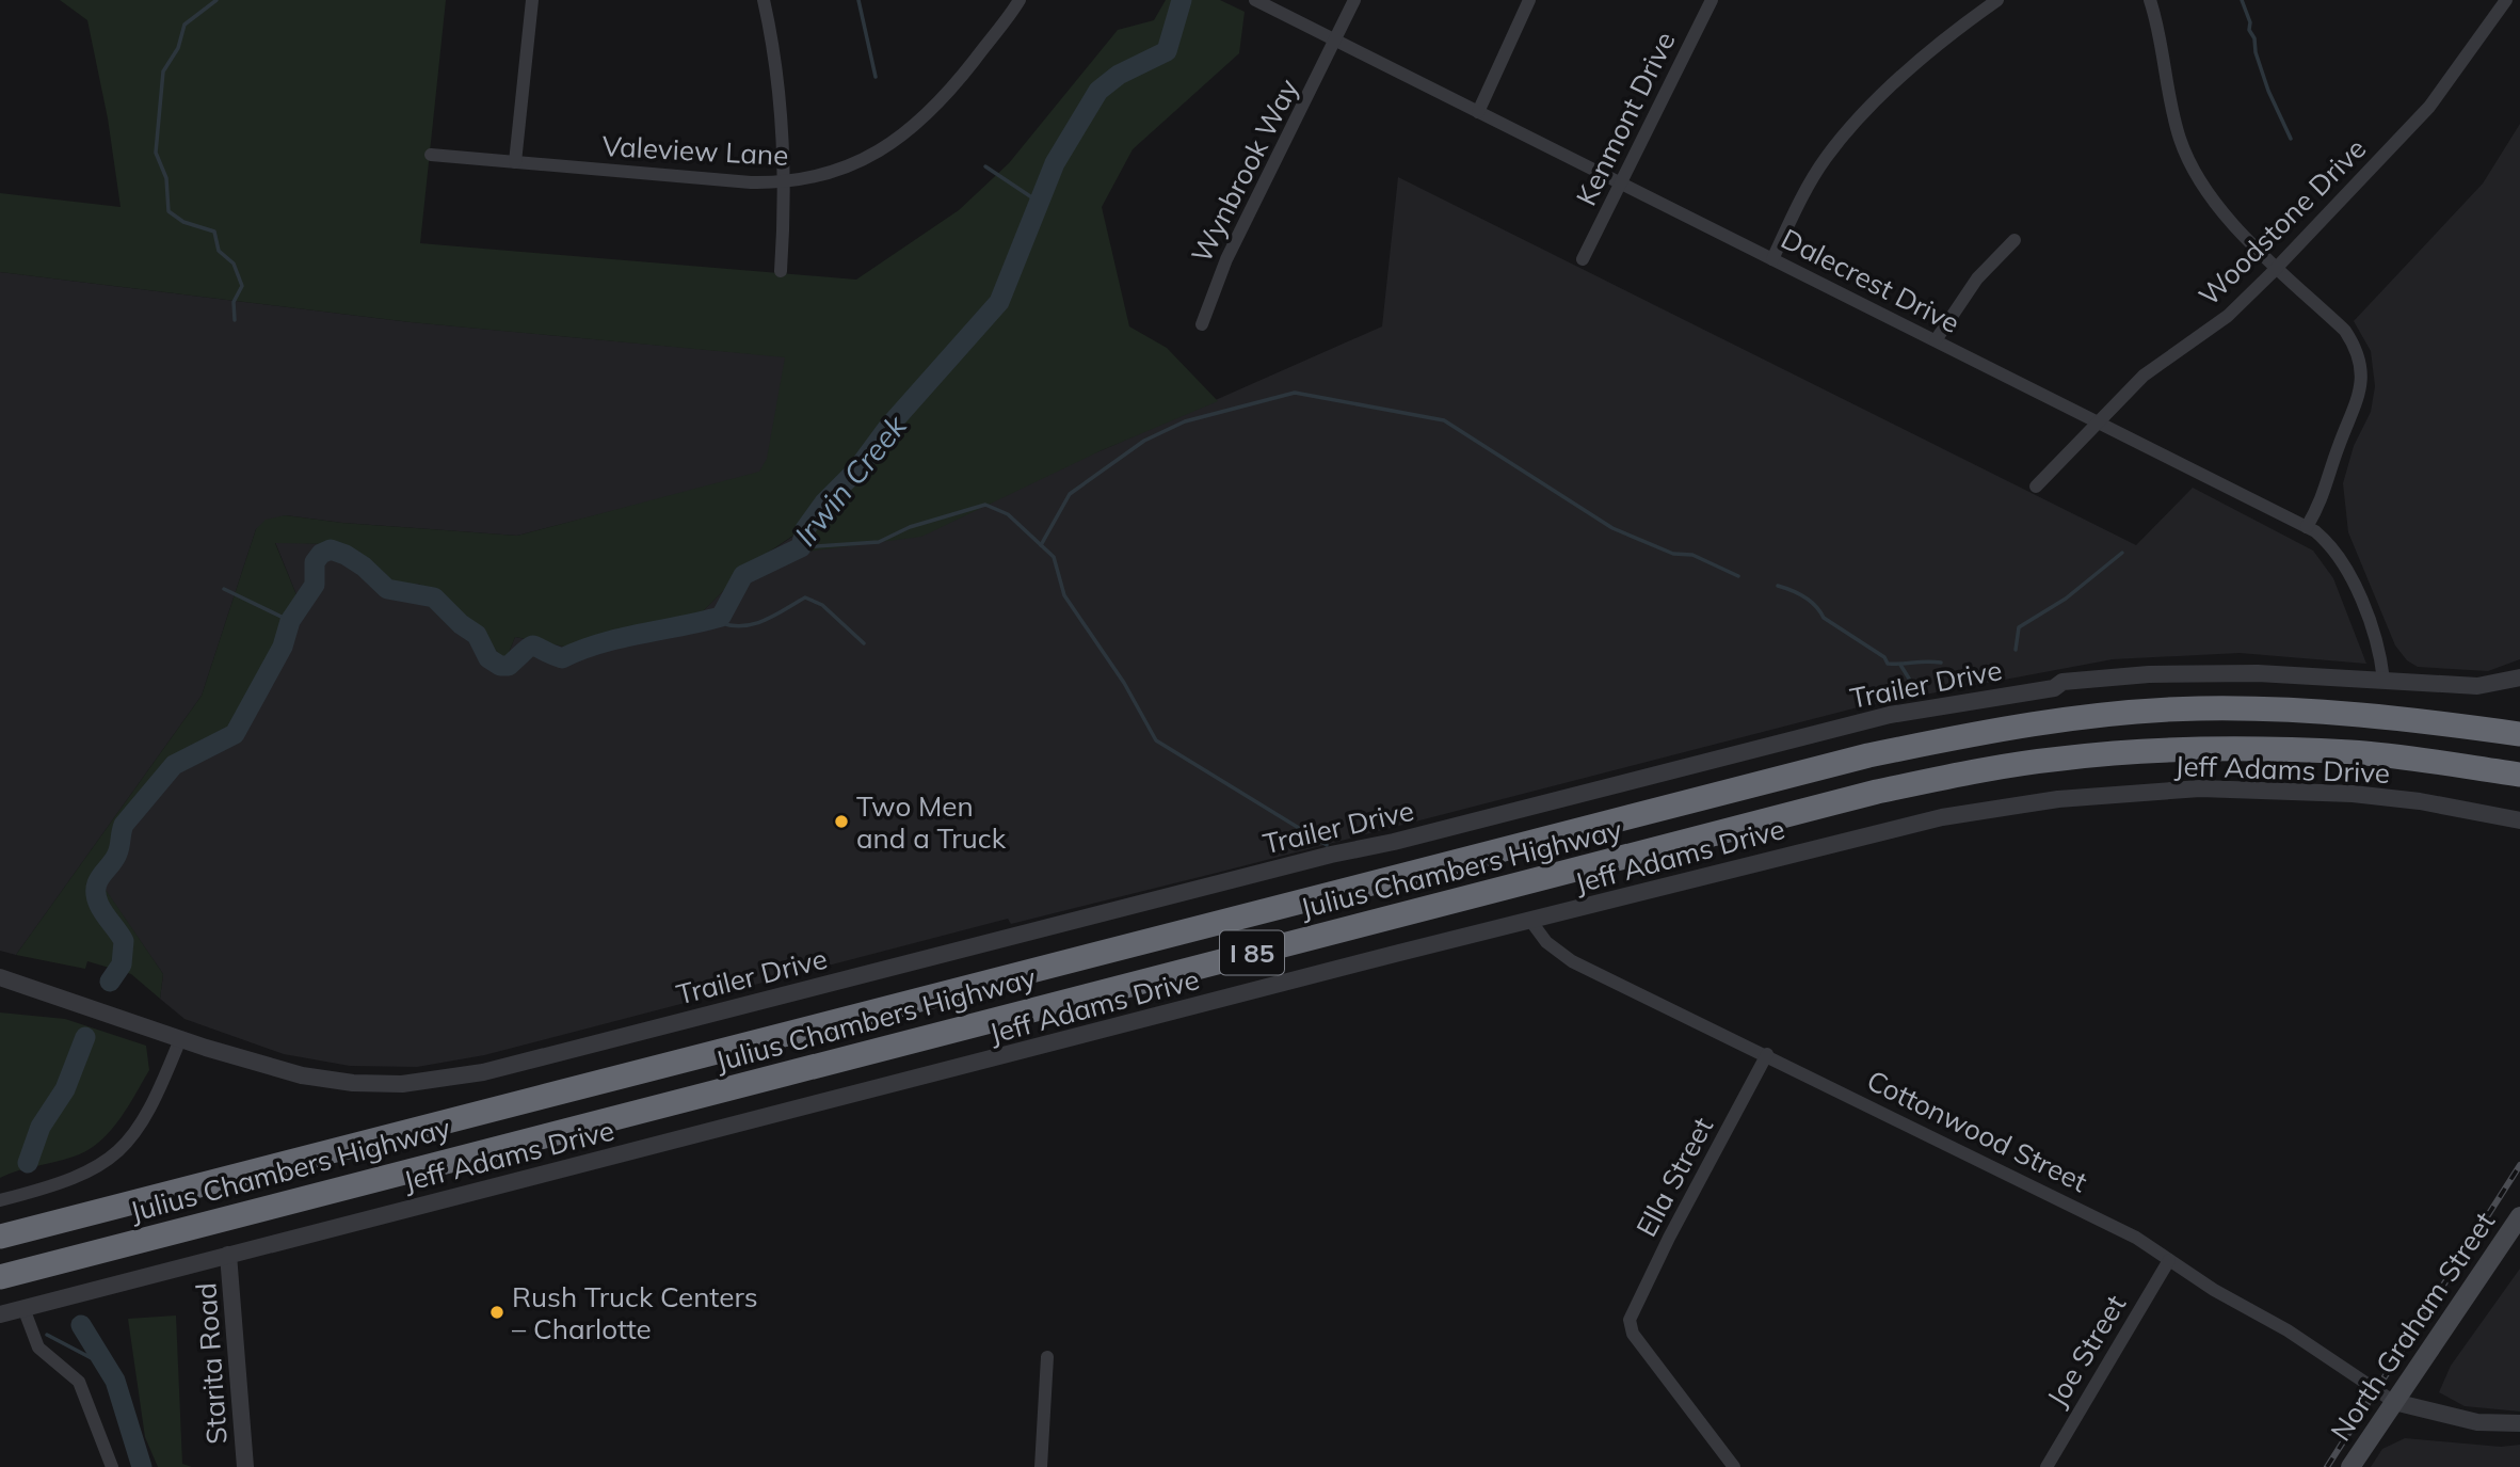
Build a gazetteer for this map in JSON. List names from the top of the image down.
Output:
{
  "streets": {
    "highway": ["Julius Chambers Highway", "I 85"],
    "main road": ["North Graham Street"],
    "street": [
      "Kenmont Drive",
      "Valeview Lane",
      "Wynbrook Way",
      "Woodstone Drive",
      "Dalecrest Drive",
      "Trailer Drive",
      "Jeff Adams Drive",
      "Cottonwood Street",
      "Ella Street",
      "Joe Street",
      "Starita Road"
    ]
  },
  "crossings": [
    ["Kenmont Drive", "Dalecrest Drive"],
    ["Wynbrook Way", "Dalecrest Drive"],
    ["Woodstone Drive", "Dalecrest Drive"],
    ["Dalecrest Drive", "Trailer Drive"],
    ["Jeff Adams Drive", "Cottonwood Street"],
    ["Jeff Adams Drive", "Starita Road"],
    ["Cottonwood Street", "Ella Street"],
    ["Cottonwood Street", "North Graham Street"],
    ["Cottonwood Street", "Joe Street"]
  ],
  "water": ["Irwin Creek"],
  "places": ["Two Men and a Truck", "Rush Truck Centers – Charlotte"]
}
